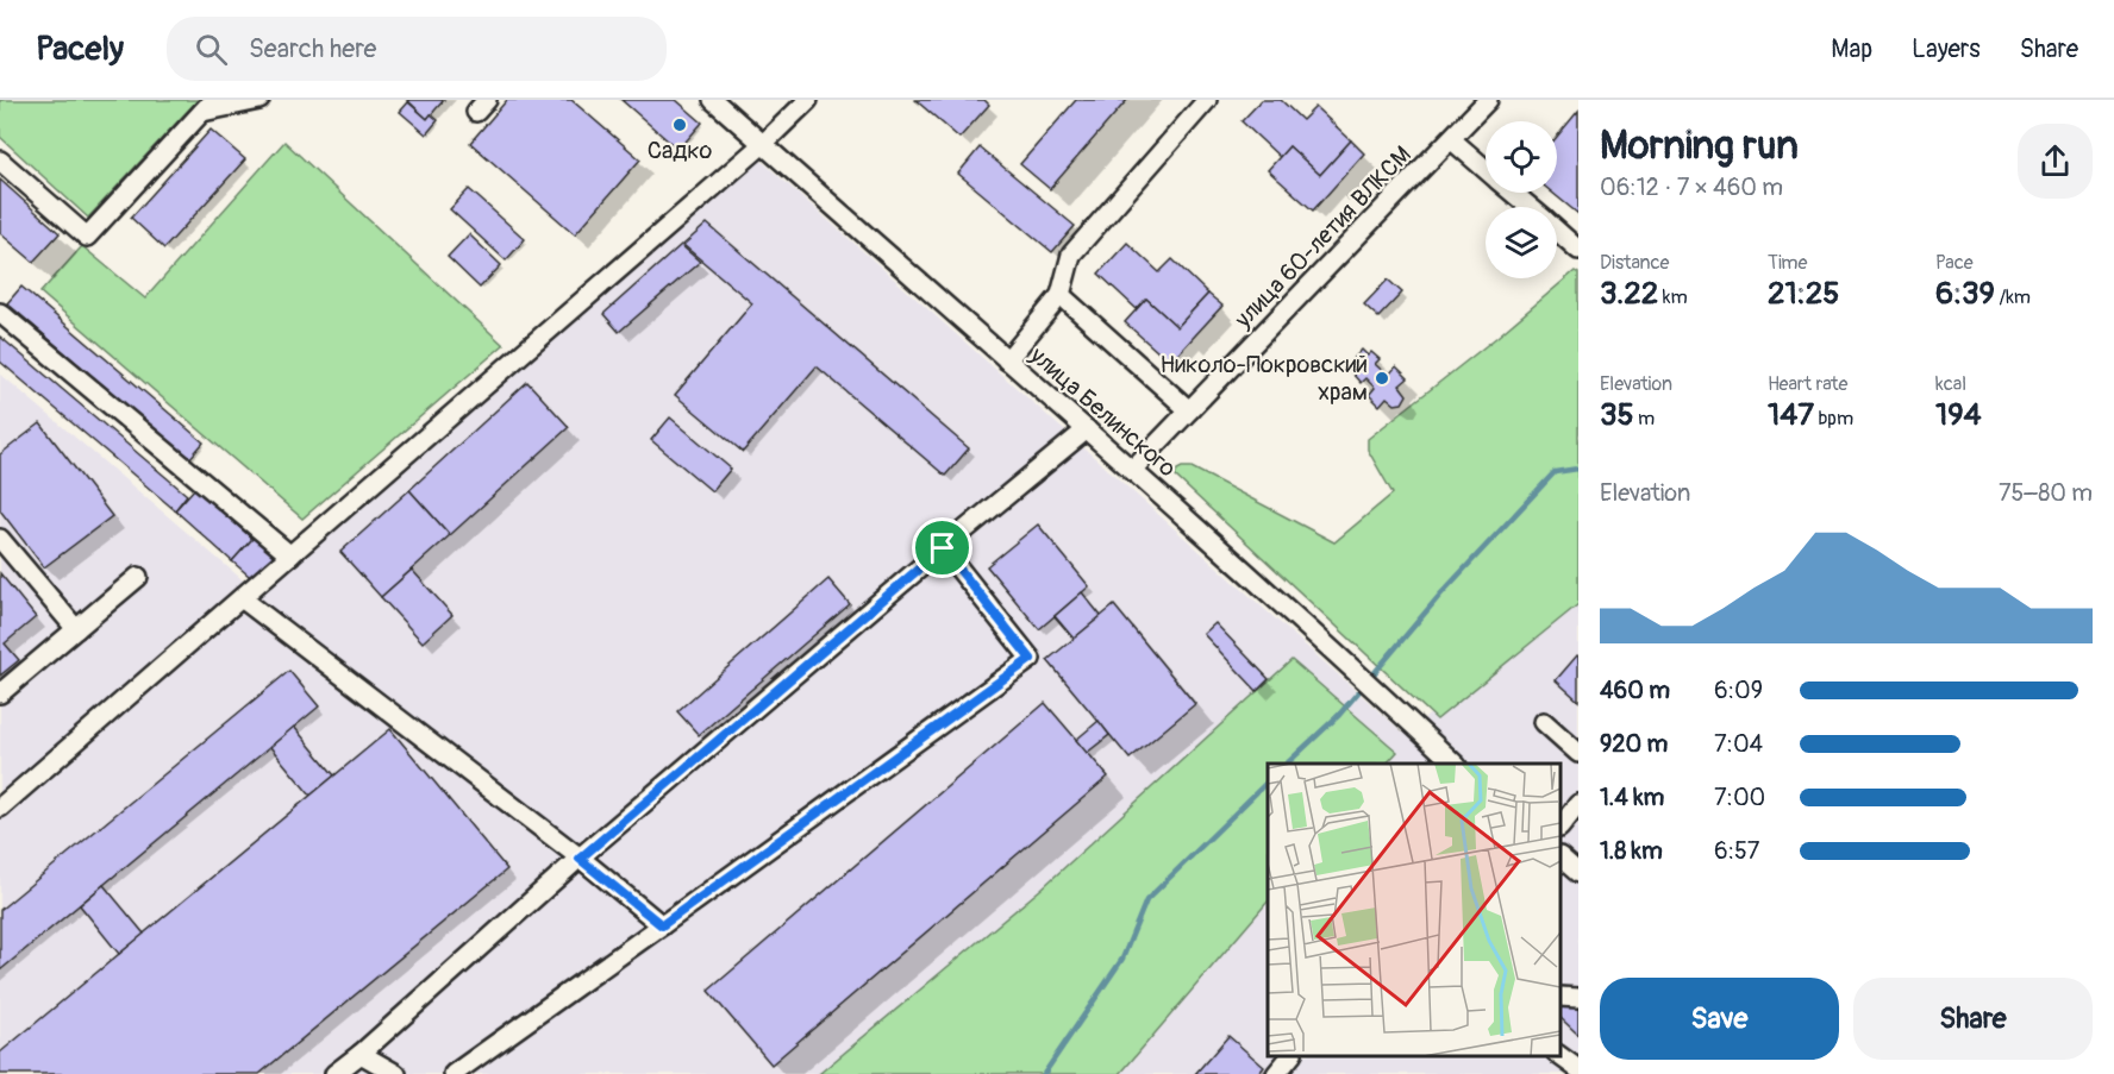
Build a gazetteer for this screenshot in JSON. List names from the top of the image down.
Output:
{
  "streets": {
    "street": ["улица 60-летия ВЛКСМ", "улица Белинского"]
  },
  "crossings": [
    ["улица 60-летия ВЛКСМ", "улица Белинского"]
  ],
  "places": ["Садко", "Николо-Покровский храм"],
  "page": {
    "header": "Pacely",
    "search": "Search here",
    "nav": ["Map", "Layers", "Share"],
    "heading": ["Morning run", "06:12 · 7 × 460 m"],
    "stats": [
      ["Distance", "3.22 km"],
      ["Time", "21:25"],
      ["Pace", "6:39 /km"],
      ["Elevation", "35 m"],
      ["Heart rate", "147 bpm"],
      ["kcal", "194"]
    ],
    "chart": ["Elevation", "75–80 m"],
    "list": [
      {
        "name": "460 m",
        "note": "6:09"
      },
      {
        "name": "920 m",
        "note": "7:04"
      },
      {
        "name": "1.4 km",
        "note": "7:00"
      },
      {
        "name": "1.8 km",
        "note": "6:57"
      }
    ],
    "buttons": ["Save", "Share"]
  }
}
